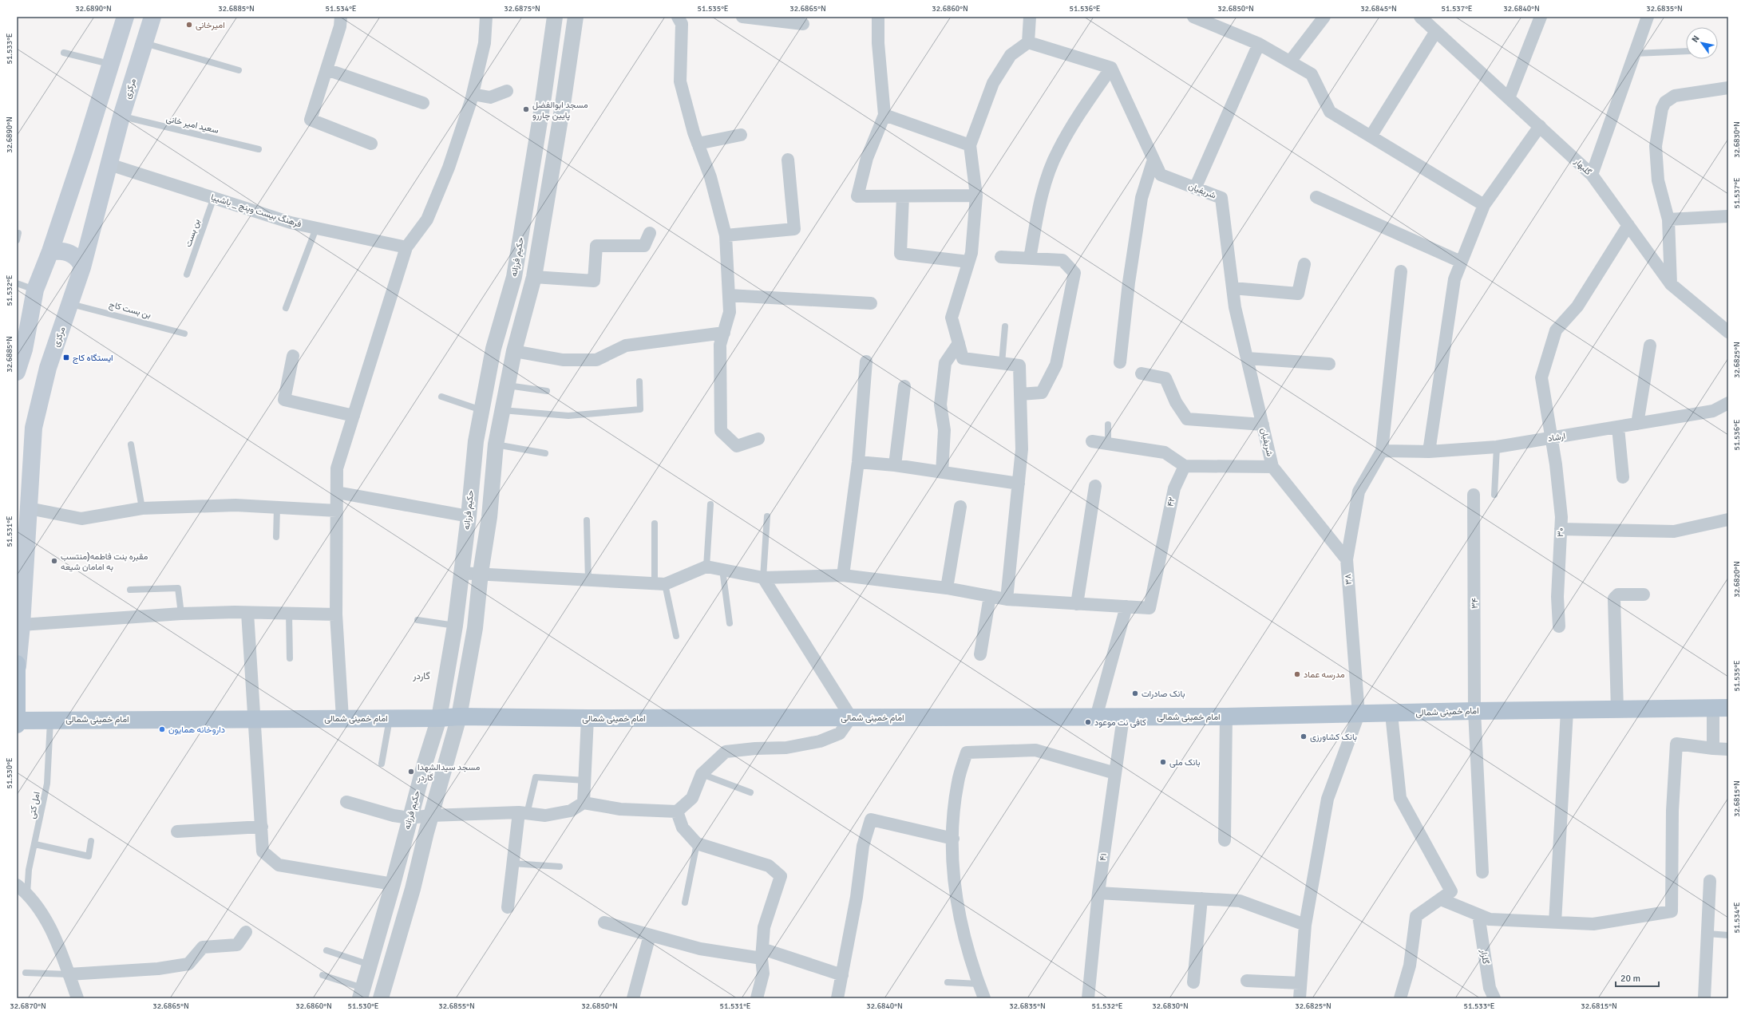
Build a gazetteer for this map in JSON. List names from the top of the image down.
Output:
{
  "streets": {
    "main road": ["مرکزی", "امام خمینی شمالی"],
    "street": [
      "گلبهار",
      "شریفیان",
      "فرهنگ بیست وپنج _ باشییا",
      "حکیم فرزانه",
      "ارشاد",
      "۴۲",
      "۳۰",
      "۳۸",
      "۳۴",
      "۴۱",
      "گلزار"
    ],
    "lane": [
      "سعید امیر خانی",
      "بن بست",
      "بن بست کاج",
      "امل کتی"
    ]
  },
  "crossings": [
    ["مرکزی", "سعید امیر خانی"],
    ["مرکزی", "فرهنگ بیست وپنج _ باشییا"],
    ["مرکزی", "بن بست کاج"],
    ["گلبهار", "۳۰"],
    ["فرهنگ بیست وپنج _ باشییا", "بن بست"],
    ["حکیم فرزانه", "امام خمینی شمالی"],
    ["ارشاد", "۳۰"],
    ["ارشاد", "۳۸"],
    ["۳۸", "امام خمینی شمالی"],
    ["۳۴", "امام خمینی شمالی"],
    ["امام خمینی شمالی", "امل کتی"],
    ["امام خمینی شمالی", "۴۱"]
  ],
  "districts": ["گاردر"],
  "places": {
    "other": [
      "امیرخانی",
      "مسجد ابوالفضل پایین چاررو",
      "مقبره بنت فاطمه(منتسب به امامان شیعه",
      "مدرسه عماد",
      "بانک صادرات",
      "کافی نت موعود",
      "داروخانه همایون",
      "بانک کشاورزی",
      "بانک ملی",
      "مسجد سیدالشهدا گاردر"
    ],
    "transit": ["ایستگاه کاج"]
  },
  "scale_bar": "20 m",
  "north": "top left",
  "coordinates": [
    "32.6890°N",
    "32.6885°N",
    "51.534°E",
    "32.6875°N",
    "51.535°E",
    "32.6865°N",
    "32.6860°N",
    "51.536°E",
    "32.6850°N",
    "32.6845°N",
    "51.537°E",
    "32.6840°N",
    "32.6835°N",
    "51.533°E",
    "32.6830°N",
    "51.532°E",
    "32.6825°N",
    "51.531°E",
    "32.6820°N",
    "51.530°E",
    "32.6815°N",
    "32.6870°N",
    "32.6855°N"
  ]
}
